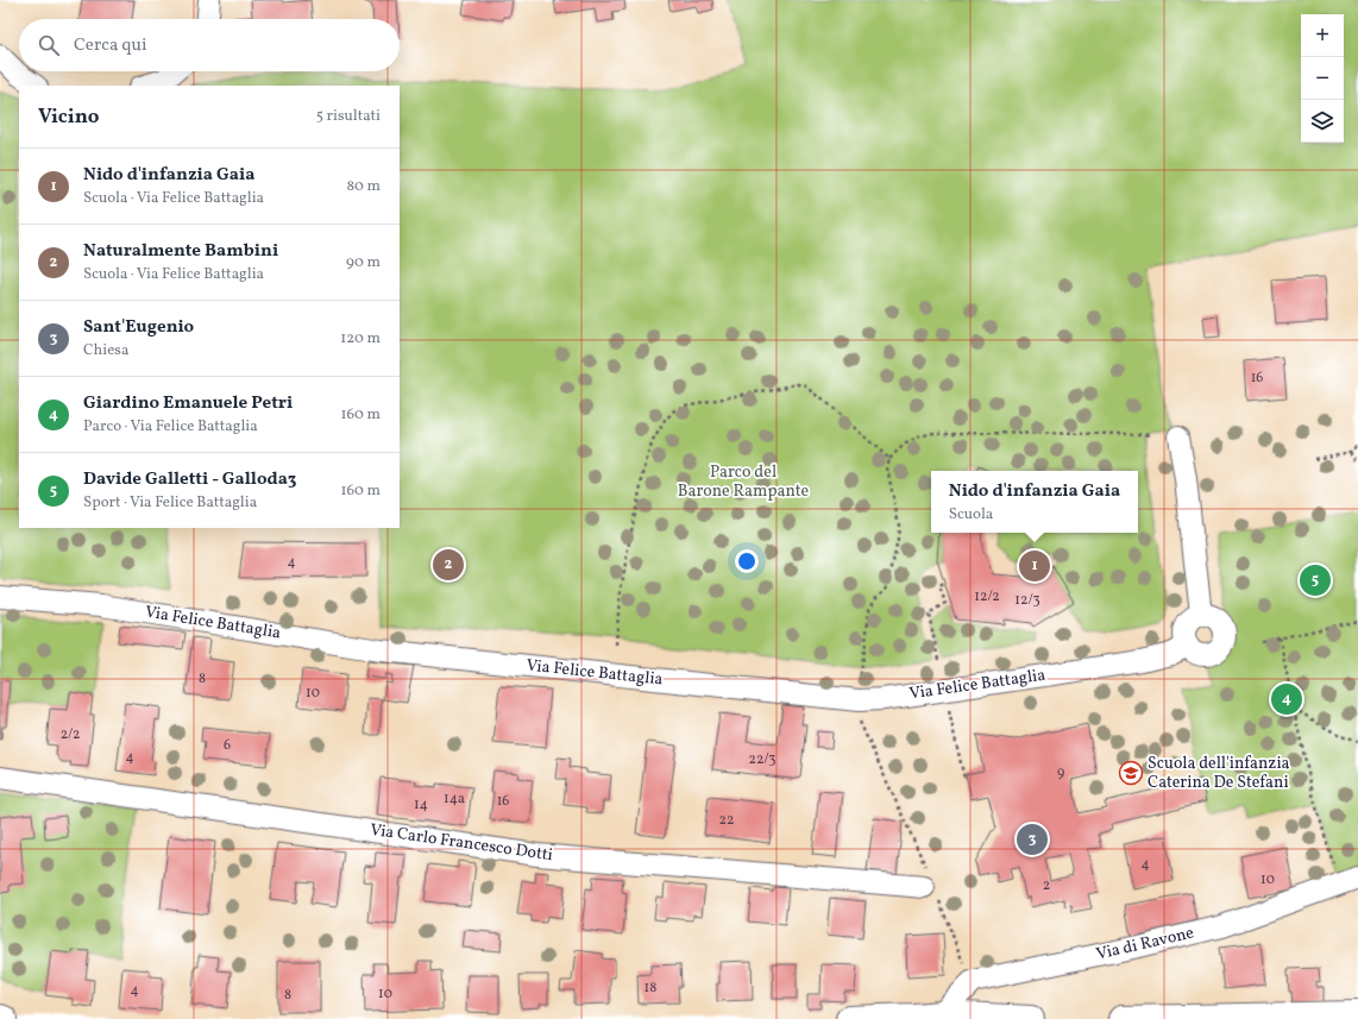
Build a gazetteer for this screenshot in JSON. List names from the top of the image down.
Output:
{
  "streets": {
    "street": ["Via Felice Battaglia", "Via Carlo Francesco Dotti", "Via di Ravone"]
  },
  "parks": ["Parco del Barone Rampante"],
  "places": {
    "school or university": ["Scuola dell'infanzia Caterina De Stefani"]
  },
  "house_numbers": [
    "16",
    "4",
    "12/2",
    "12/3",
    "8",
    "10",
    "2/2",
    "6",
    "4",
    "22/3",
    "9",
    "14a",
    "16",
    "14",
    "22",
    "4",
    "10",
    "2",
    "18",
    "4",
    "10",
    "8"
  ],
  "page": {
    "map_buttons": ["+", "−"],
    "search": "Cerca qui",
    "heading": ["Vicino", "5 risultati"],
    "list": [
      {
        "mark": "1",
        "name": "Nido d'infanzia Gaia",
        "note": "Scuola · Via Felice Battaglia",
        "value": "80 m"
      },
      {
        "mark": "2",
        "name": "Naturalmente Bambini",
        "note": "Scuola · Via Felice Battaglia",
        "value": "90 m"
      },
      {
        "mark": "3",
        "name": "Sant'Eugenio",
        "note": "Chiesa",
        "value": "120 m"
      },
      {
        "mark": "4",
        "name": "Giardino Emanuele Petri",
        "note": "Parco · Via Felice Battaglia",
        "value": "160 m"
      },
      {
        "mark": "5",
        "name": "Davide Galletti - Galloda3",
        "note": "Sport · Via Felice Battaglia",
        "value": "160 m"
      }
    ],
    "popup": ["Nido d'infanzia Gaia", "Scuola"],
    "pins": [
      "2",
      "1",
      "5",
      "4",
      "3"
    ]
  }
}
